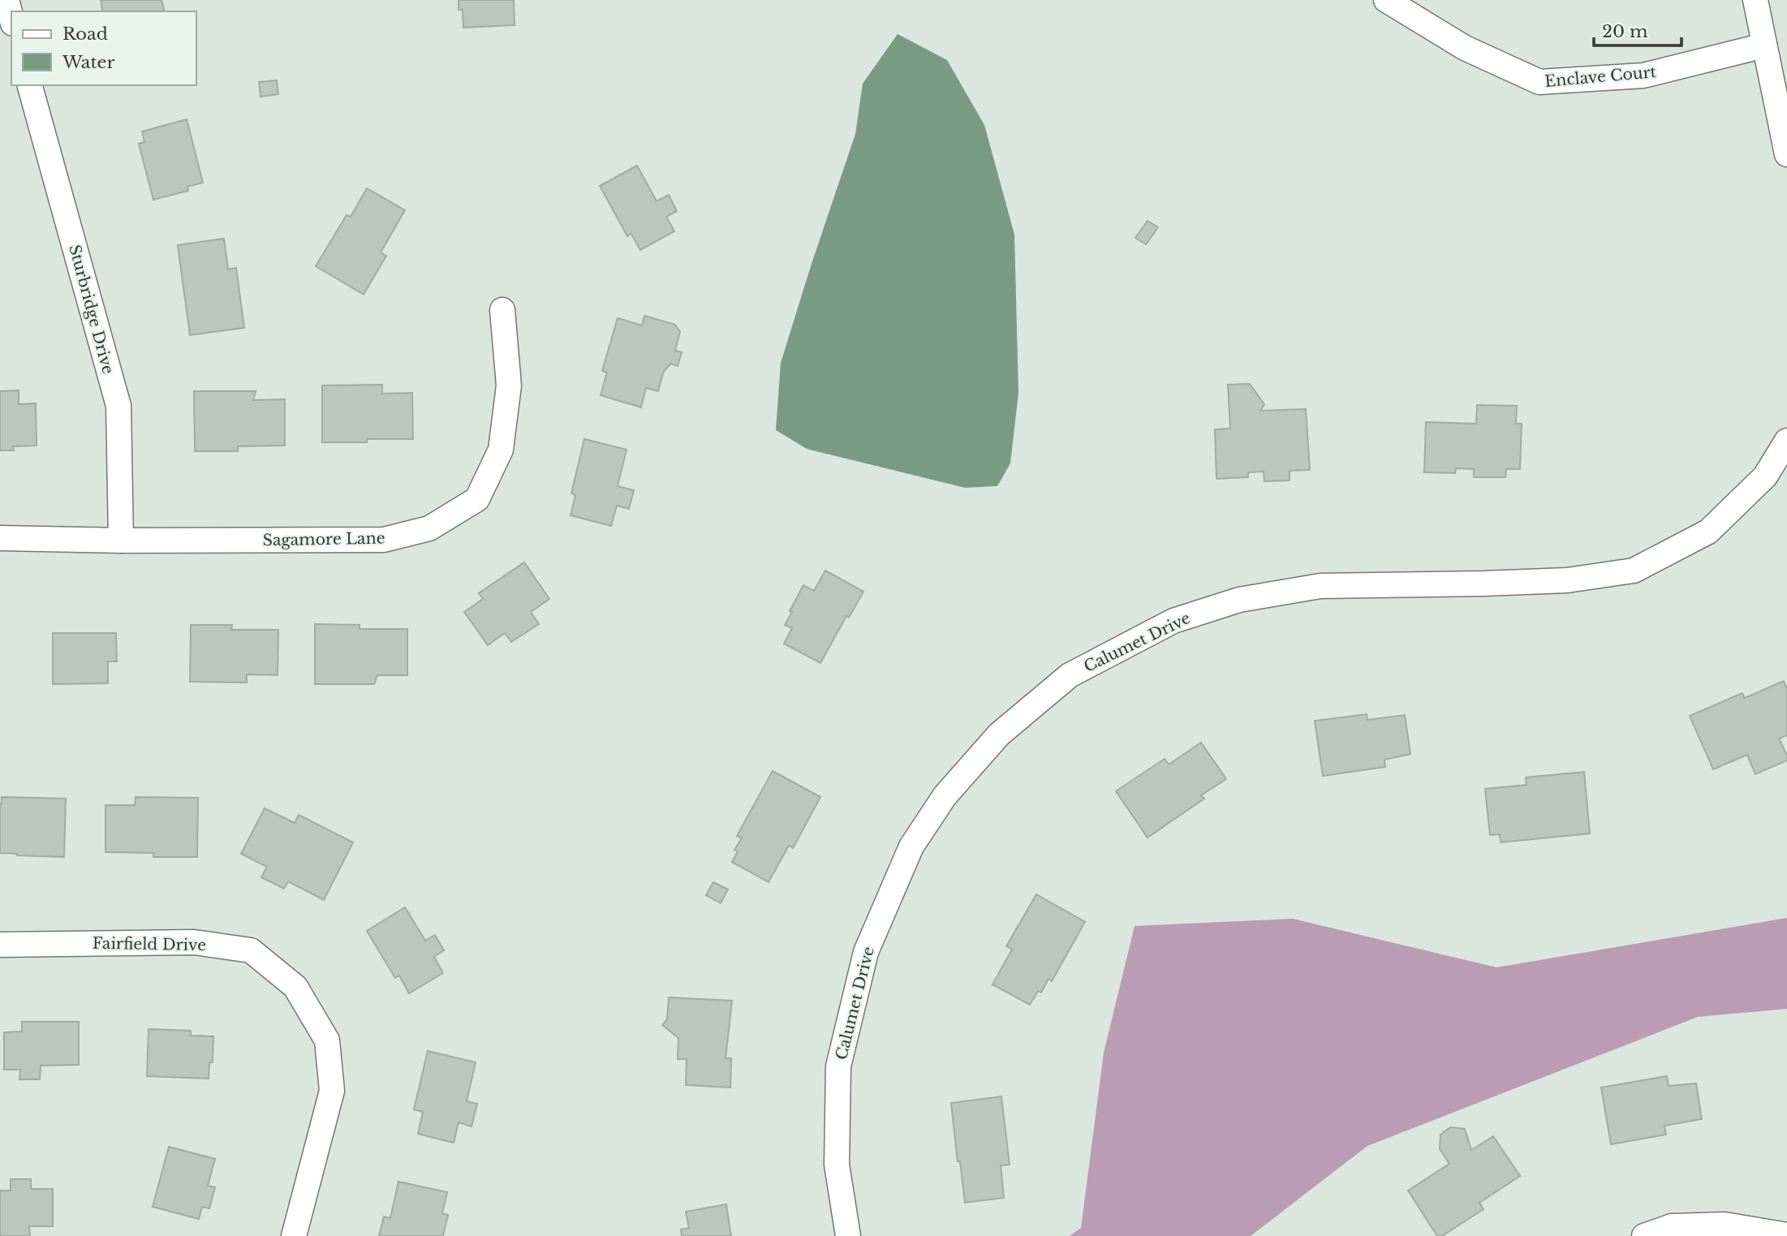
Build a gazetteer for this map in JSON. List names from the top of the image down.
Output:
{
  "streets": {
    "street": [
      "Enclave Court",
      "Sturbridge Drive",
      "Sagamore Lane",
      "Calumet Drive",
      "Fairfield Drive"
    ]
  },
  "crossings": [
    ["Sturbridge Drive", "Sagamore Lane"]
  ],
  "legend": ["Road", "Water"],
  "scale_bar": "20 m"
}
